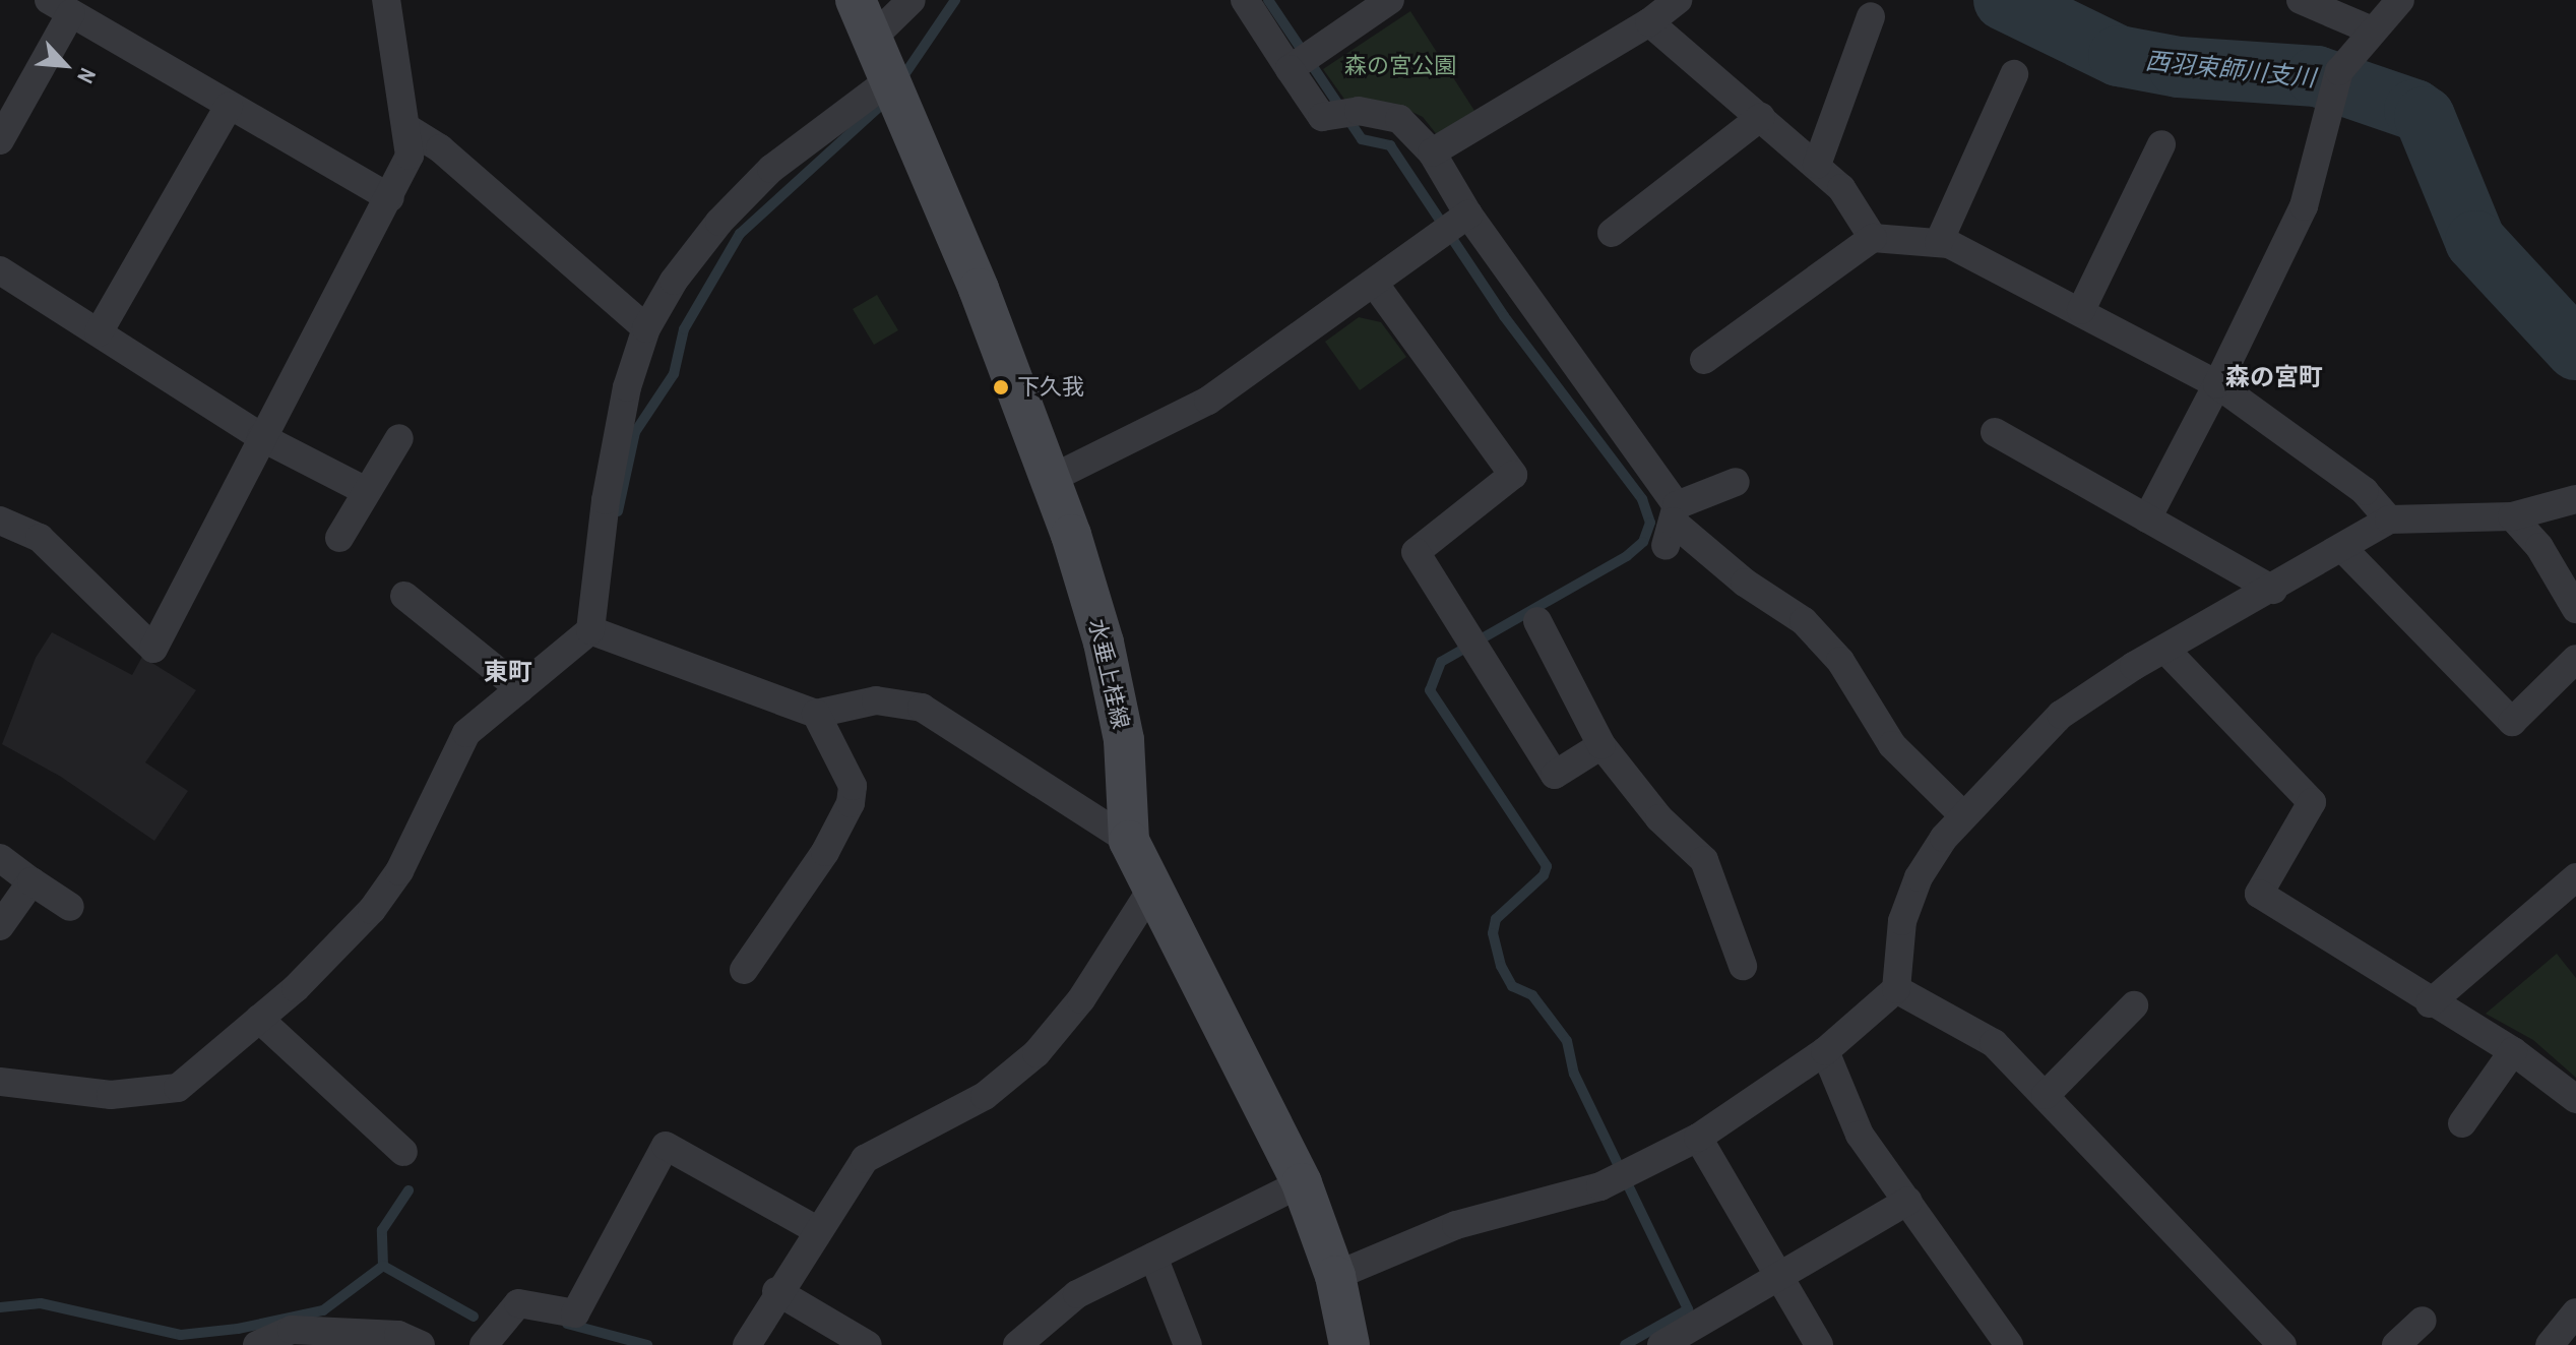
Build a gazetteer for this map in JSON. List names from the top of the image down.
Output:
{
  "streets": {
    "main road": ["水垂上桂線"]
  },
  "districts": ["森の宮町", "東町"],
  "water": ["西羽束師川支川"],
  "parks": ["森の宮公園"],
  "places": ["下久我"],
  "north": "bottom right"
}
